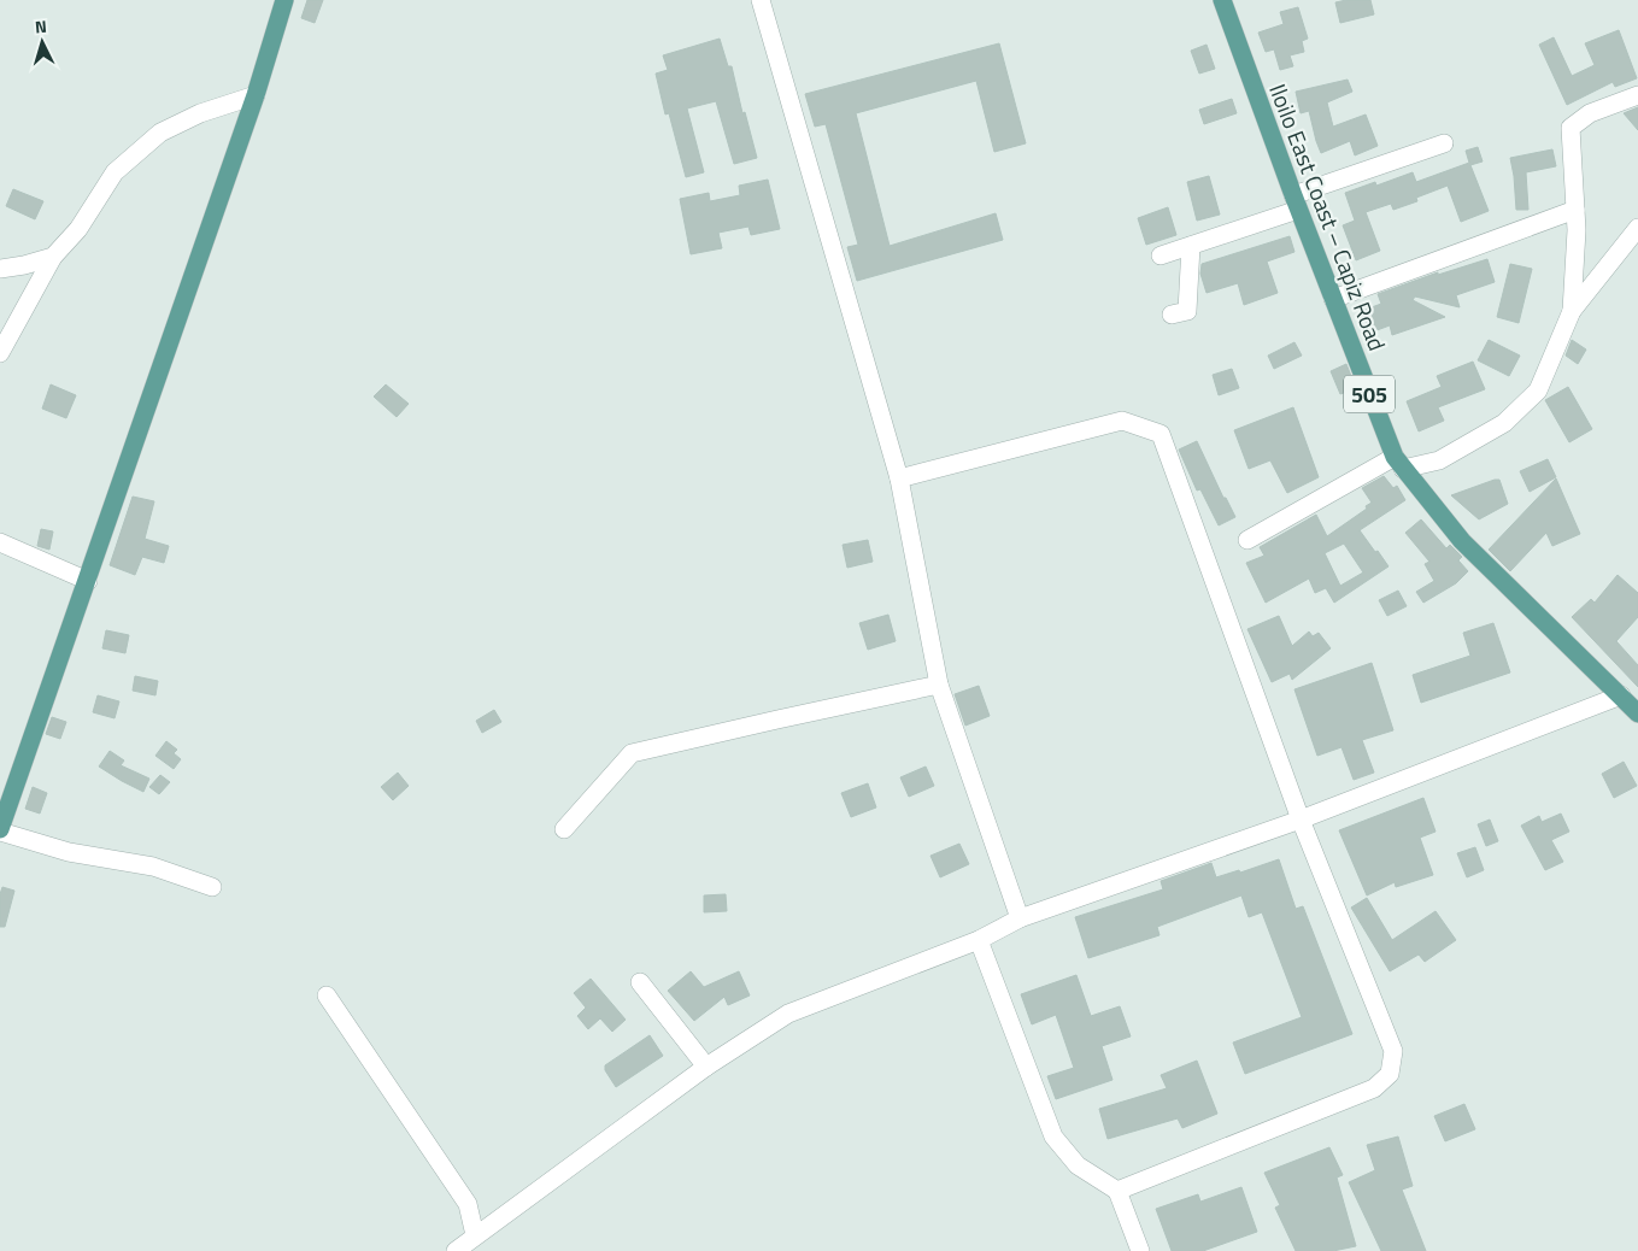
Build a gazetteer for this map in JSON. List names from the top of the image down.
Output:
{
  "streets": {
    "main road": ["Iloilo East Coast – Capiz Road", "505"]
  },
  "north": "top"
}
